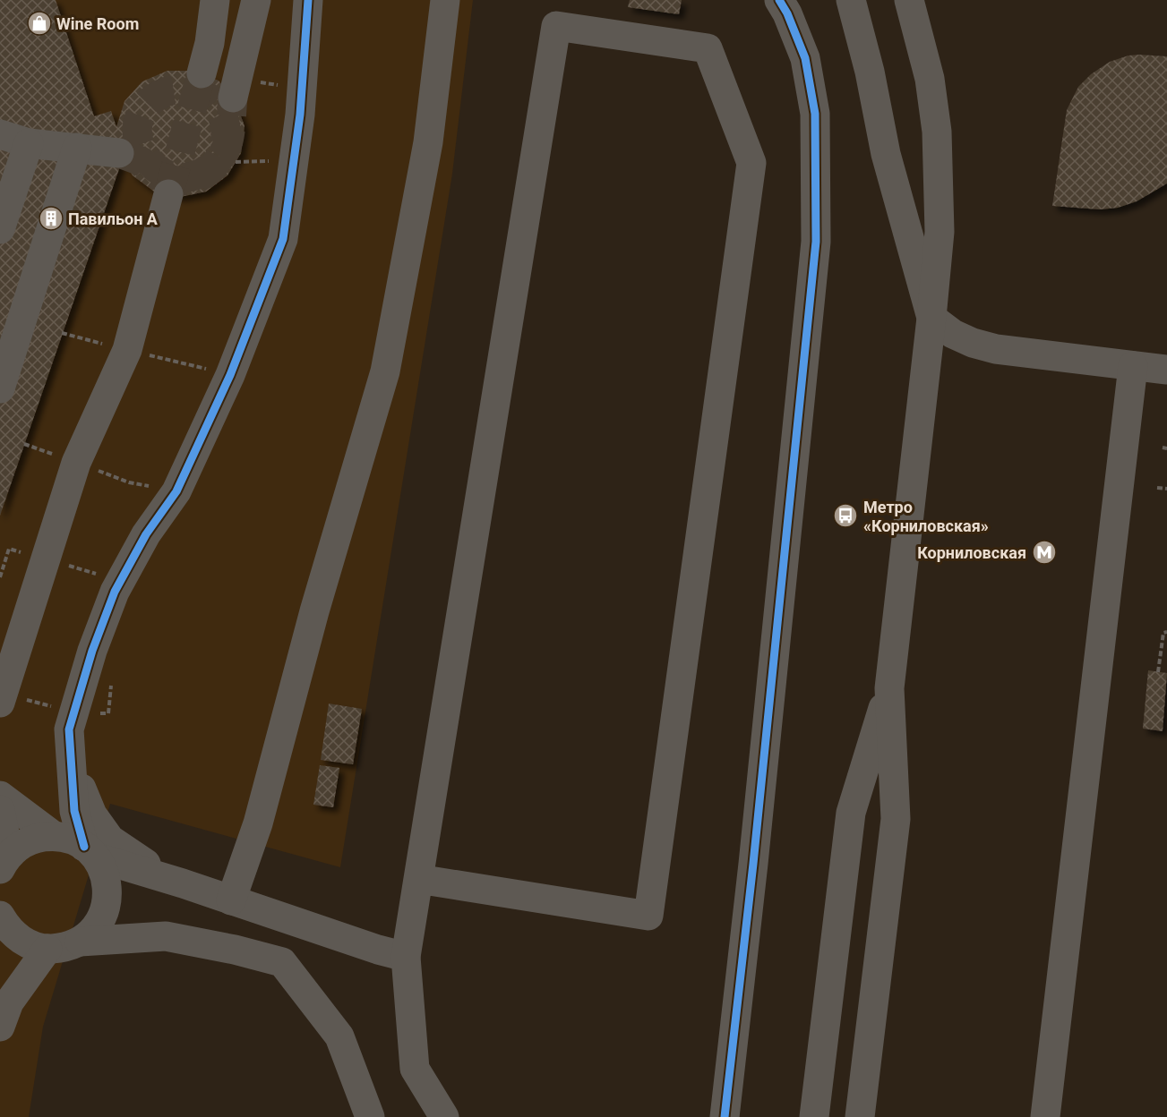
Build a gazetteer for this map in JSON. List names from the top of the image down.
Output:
{
  "places": {
    "shop": ["Wine Room"],
    "building": ["Павильон А"],
    "bus stop": ["Метро «Корниловская»"],
    "metro station": ["Корниловская"]
  }
}
